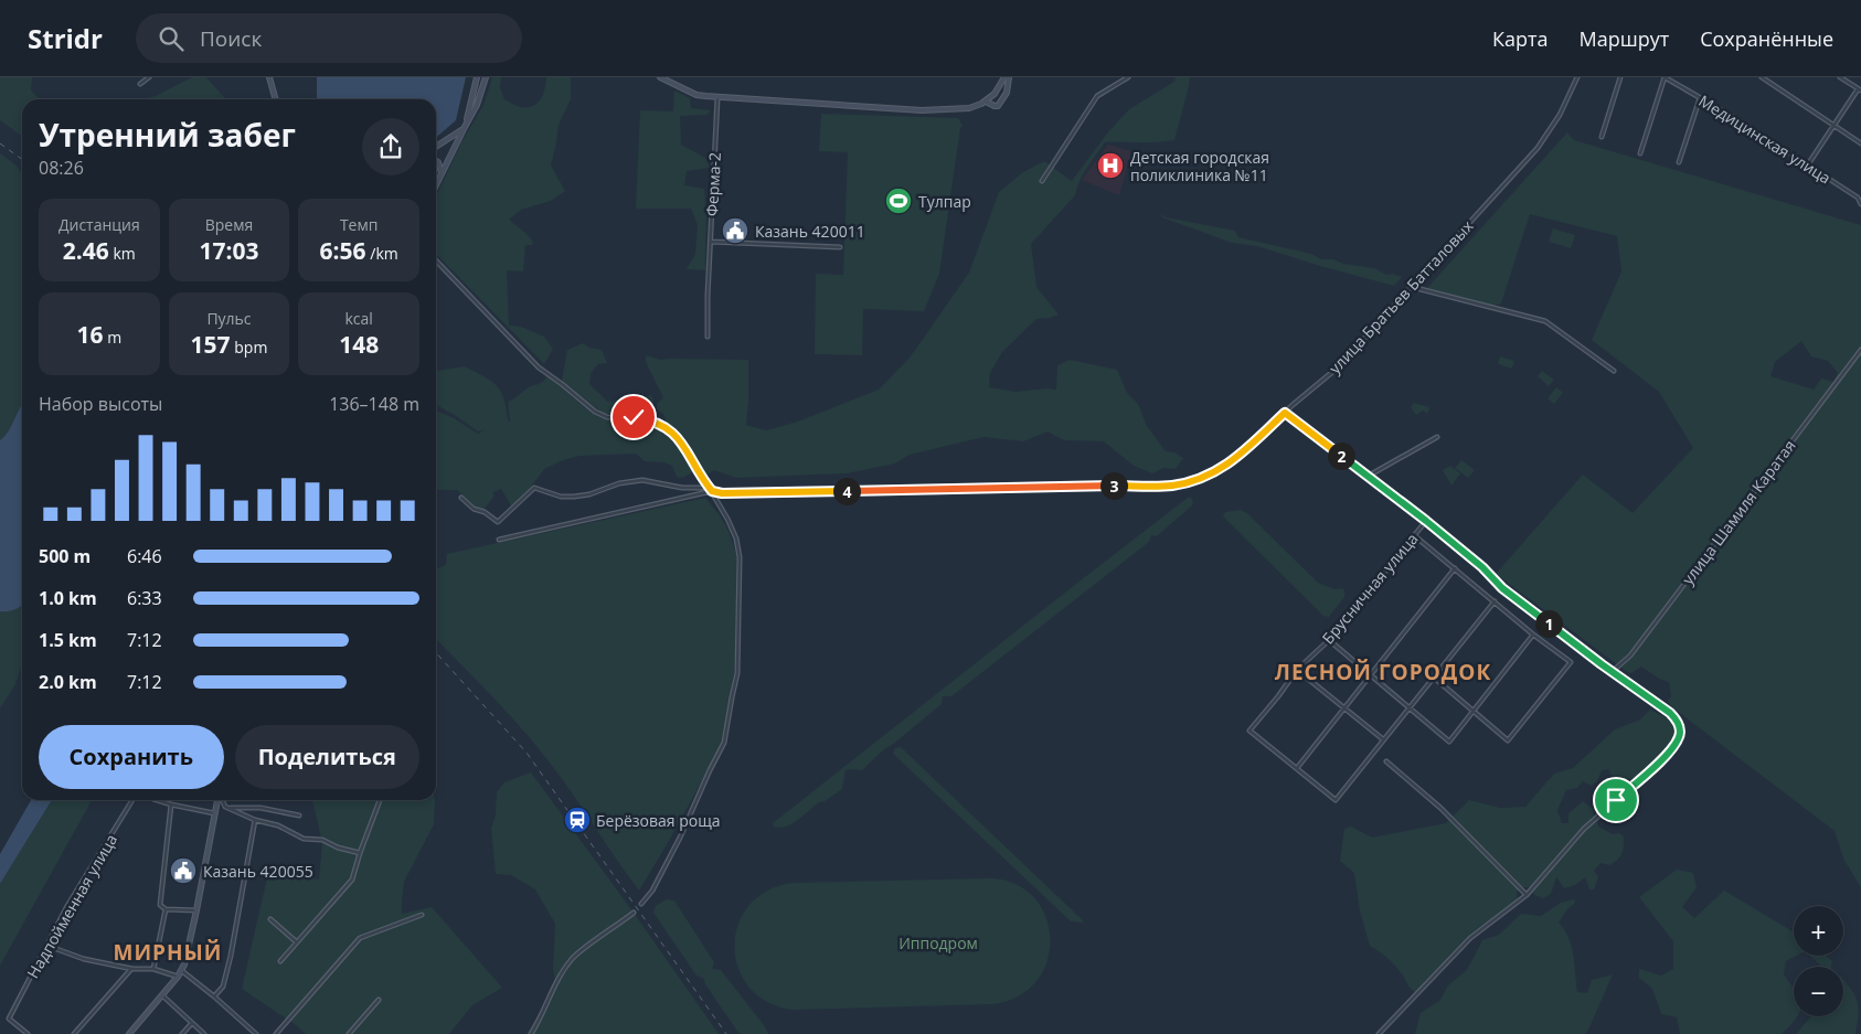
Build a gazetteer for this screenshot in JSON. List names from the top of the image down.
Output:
{
  "streets": {
    "street": [
      "Медицинская улица",
      "Ферма-2",
      "улица Братьев Батталовых",
      "улица Шамиля Каратая",
      "Брусничная улица",
      "Надпойменная улица"
    ]
  },
  "districts": ["ЛЕСНОЙ ГОРОДОК", "МИРНЫЙ"],
  "parks": ["Ипподром"],
  "places": {
    "hospital": ["Детская городская поликлиника №11"],
    "sports": ["Тулпар"],
    "public building": ["Казань 420011", "Казань 420055"],
    "station": ["Берёзовая роща"]
  },
  "page": {
    "header": "Stridr",
    "search": "Поиск",
    "nav": ["Карта", "Маршрут", "Сохранённые"],
    "heading": ["Утренний забег", "08:26"],
    "stats": [
      ["Дистанция", "2.46 km"],
      ["Время", "17:03"],
      ["Темп", "6:56 /km"],
      ["16 m"],
      ["Пульс", "157 bpm"],
      ["kcal", "148"]
    ],
    "chart": ["Набор высоты", "136–148 m"],
    "pins": [
      "2",
      "3",
      "4",
      "1"
    ],
    "list": [
      {
        "name": "500 m",
        "note": "6:46"
      },
      {
        "name": "1.0 km",
        "note": "6:33"
      },
      {
        "name": "1.5 km",
        "note": "7:12"
      },
      {
        "name": "2.0 km",
        "note": "7:12"
      }
    ],
    "buttons": ["Сохранить", "Поделиться"],
    "map_buttons": ["+", "−"]
  }
}
